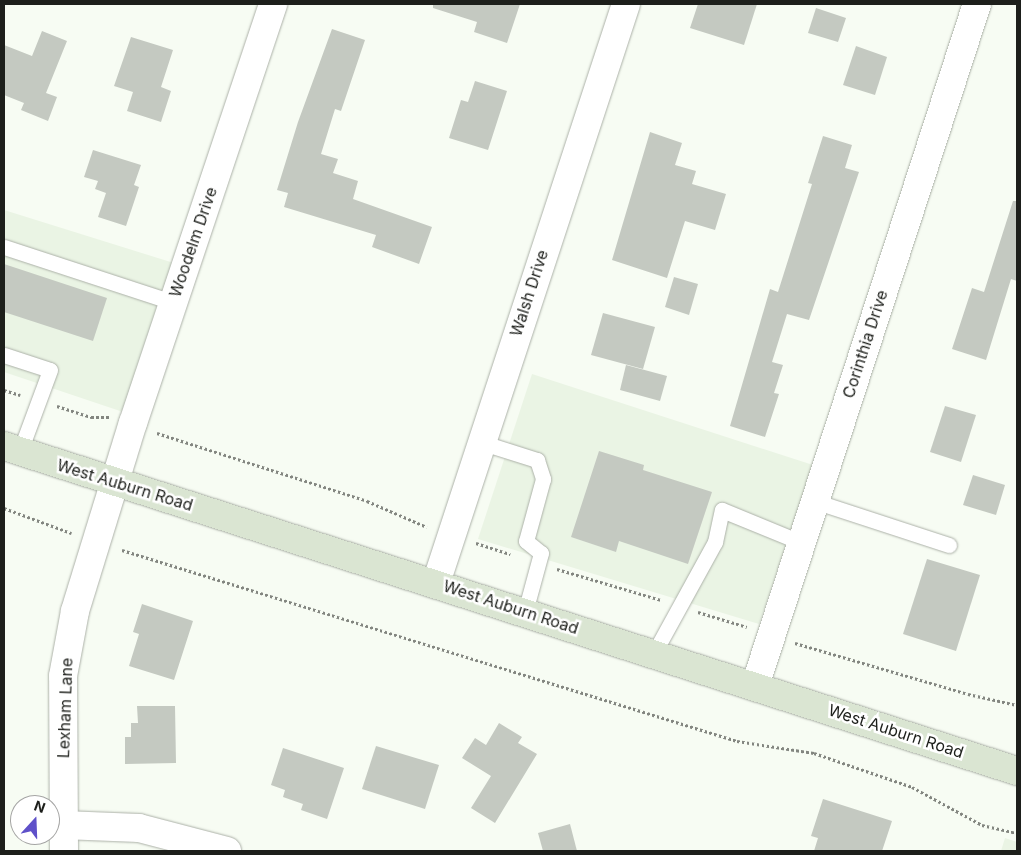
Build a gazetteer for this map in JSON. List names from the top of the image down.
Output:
{
  "streets": {
    "main road": ["West Auburn Road"],
    "street": [
      "Woodelm Drive",
      "Walsh Drive",
      "Corinthia Drive",
      "Lexham Lane"
    ]
  },
  "crossings": [
    ["Woodelm Drive", "West Auburn Road"],
    ["Woodelm Drive", "Lexham Lane"],
    ["Walsh Drive", "West Auburn Road"],
    ["Corinthia Drive", "West Auburn Road"],
    ["West Auburn Road", "Lexham Lane"]
  ],
  "north": "top"
}
